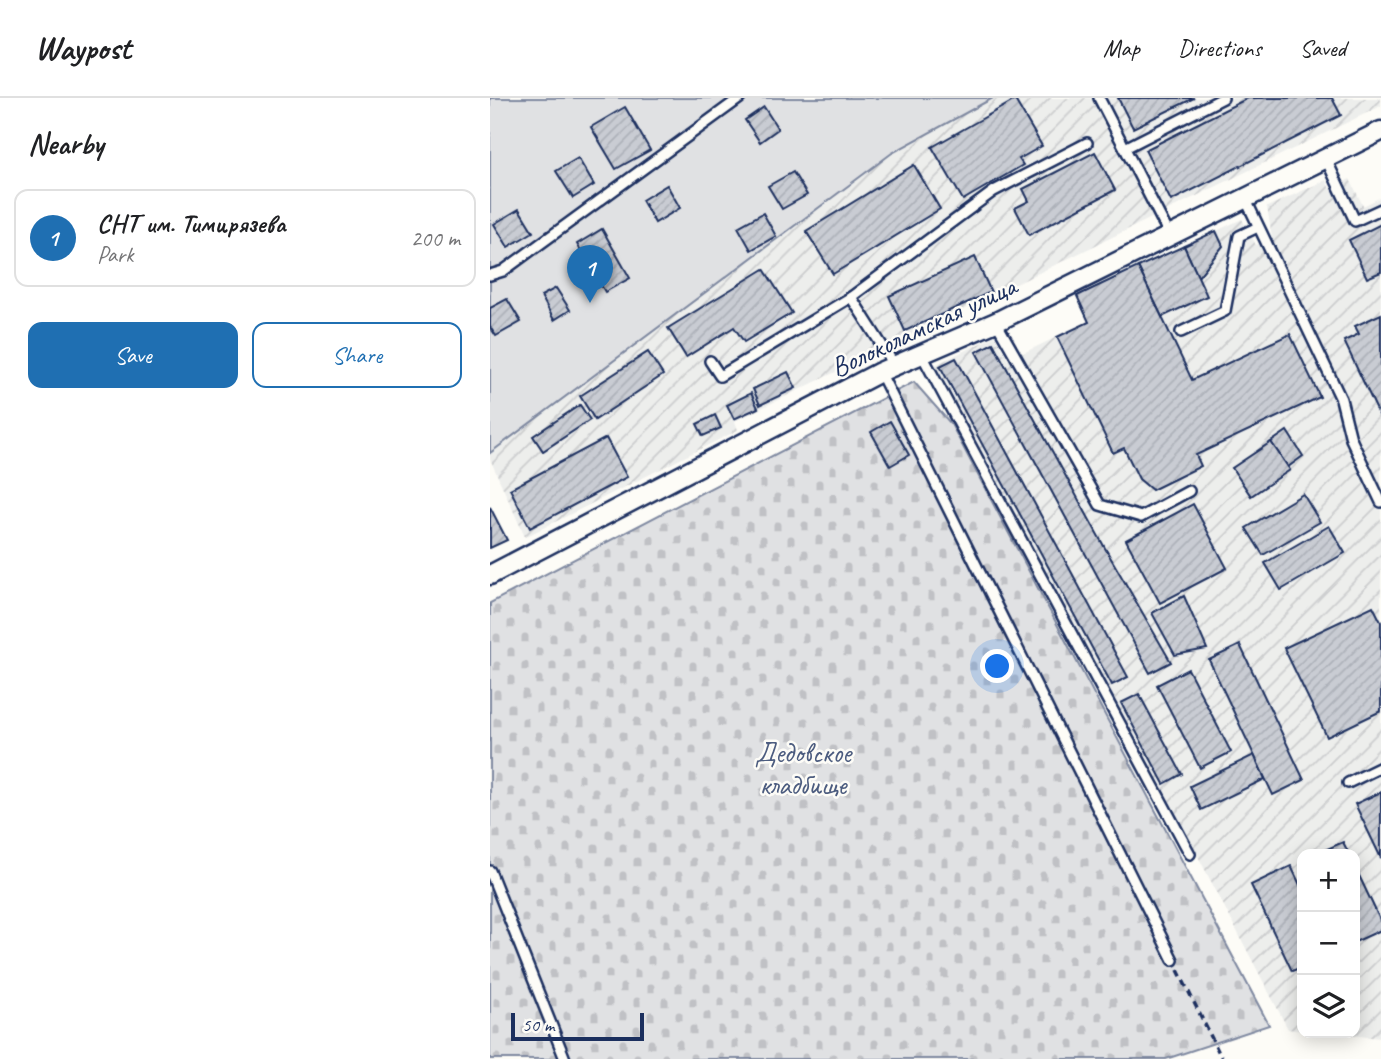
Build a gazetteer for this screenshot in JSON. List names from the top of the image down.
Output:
{
  "streets": {
    "street": ["Волоколамская улица"]
  },
  "parks": ["Дедовское кладбище"],
  "scale_bar": "50 m",
  "page": {
    "header": "Waypost",
    "nav": ["Map", "Directions", "Saved"],
    "heading": "Nearby",
    "list": [
      {
        "mark": "1",
        "name": "СНТ им. Тимирязева",
        "note": "Park",
        "value": "200 m"
      }
    ],
    "pins": "1",
    "buttons": ["Save", "Share"],
    "map_buttons": ["+", "−"],
    "scale": "50 m"
  }
}
